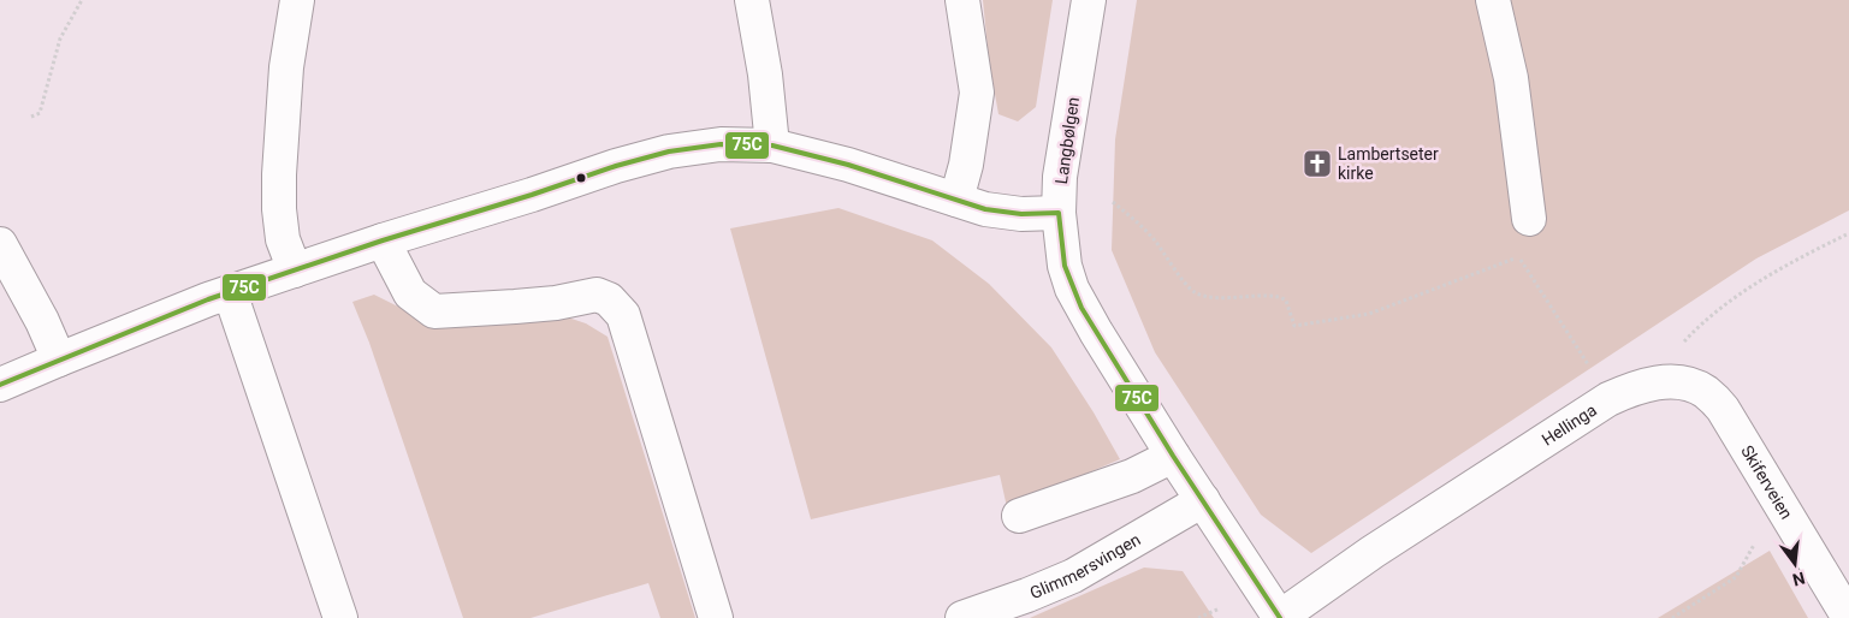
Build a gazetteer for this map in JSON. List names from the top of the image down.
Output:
{
  "streets": {
    "street": [
      "Langbølgen",
      "Hellinga",
      "Skiferveien",
      "Glimmersvingen"
    ]
  },
  "crossings": [
    ["Langbølgen", "Hellinga"],
    ["Langbølgen", "Glimmersvingen"],
    ["Hellinga", "Skiferveien"]
  ],
  "places": {
    "church": ["Lambertseter kirke"]
  },
  "lines": ["transit line 75C"],
  "north": "bottom"
}
